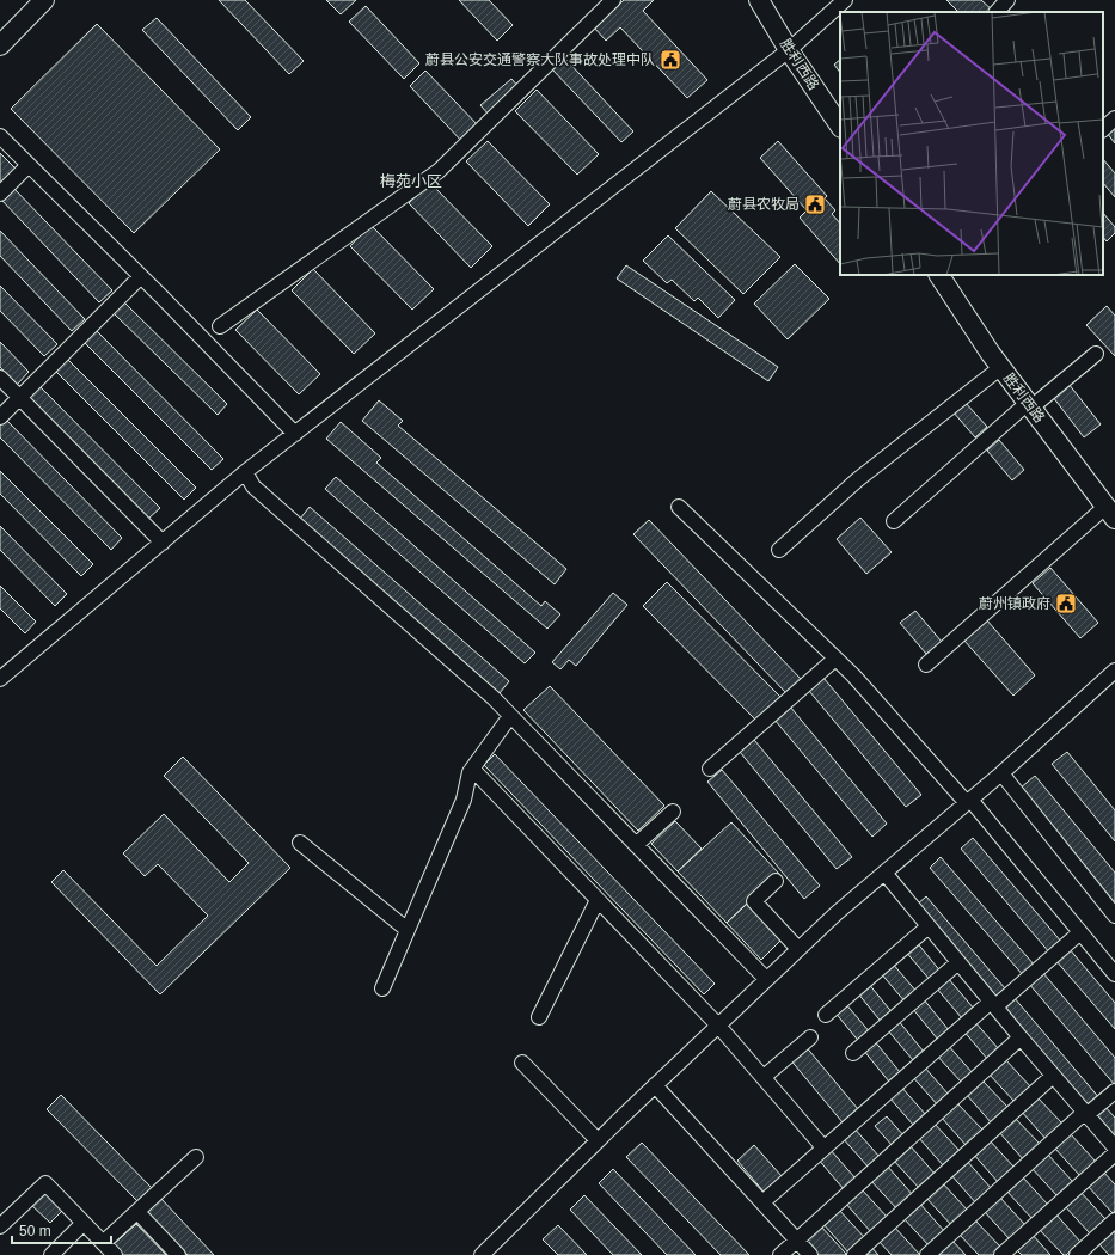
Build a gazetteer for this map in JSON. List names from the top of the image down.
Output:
{
  "streets": {
    "main road": ["胜利西路"]
  },
  "districts": ["梅苑小区"],
  "places": {
    "public building": ["蔚县公安交通警察大队事故处理中队", "蔚县农牧局", "蔚州镇政府"]
  },
  "scale_bar": "50 m"
}
